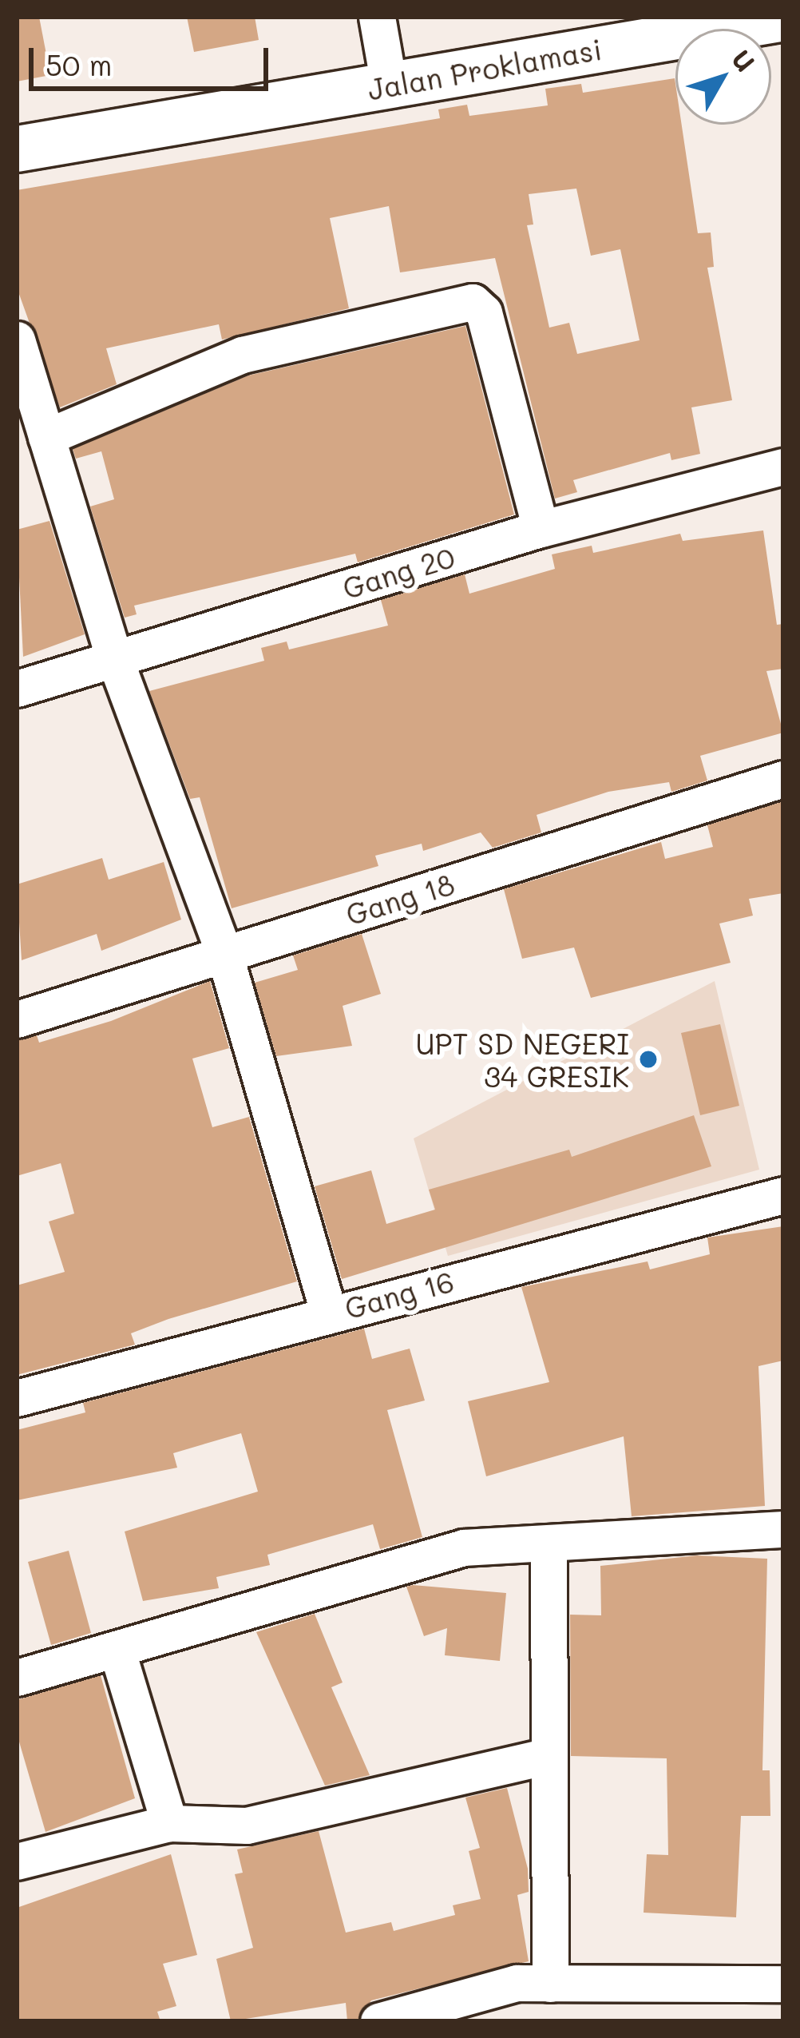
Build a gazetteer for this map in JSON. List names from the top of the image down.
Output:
{
  "streets": {
    "main road": ["Jalan Proklamasi"],
    "street": ["Gang 20", "Gang 18", "Gang 16"]
  },
  "places": ["UPT SD NEGERI 34 GRESIK"],
  "scale_bar": "50 m",
  "north": "top right"
}
